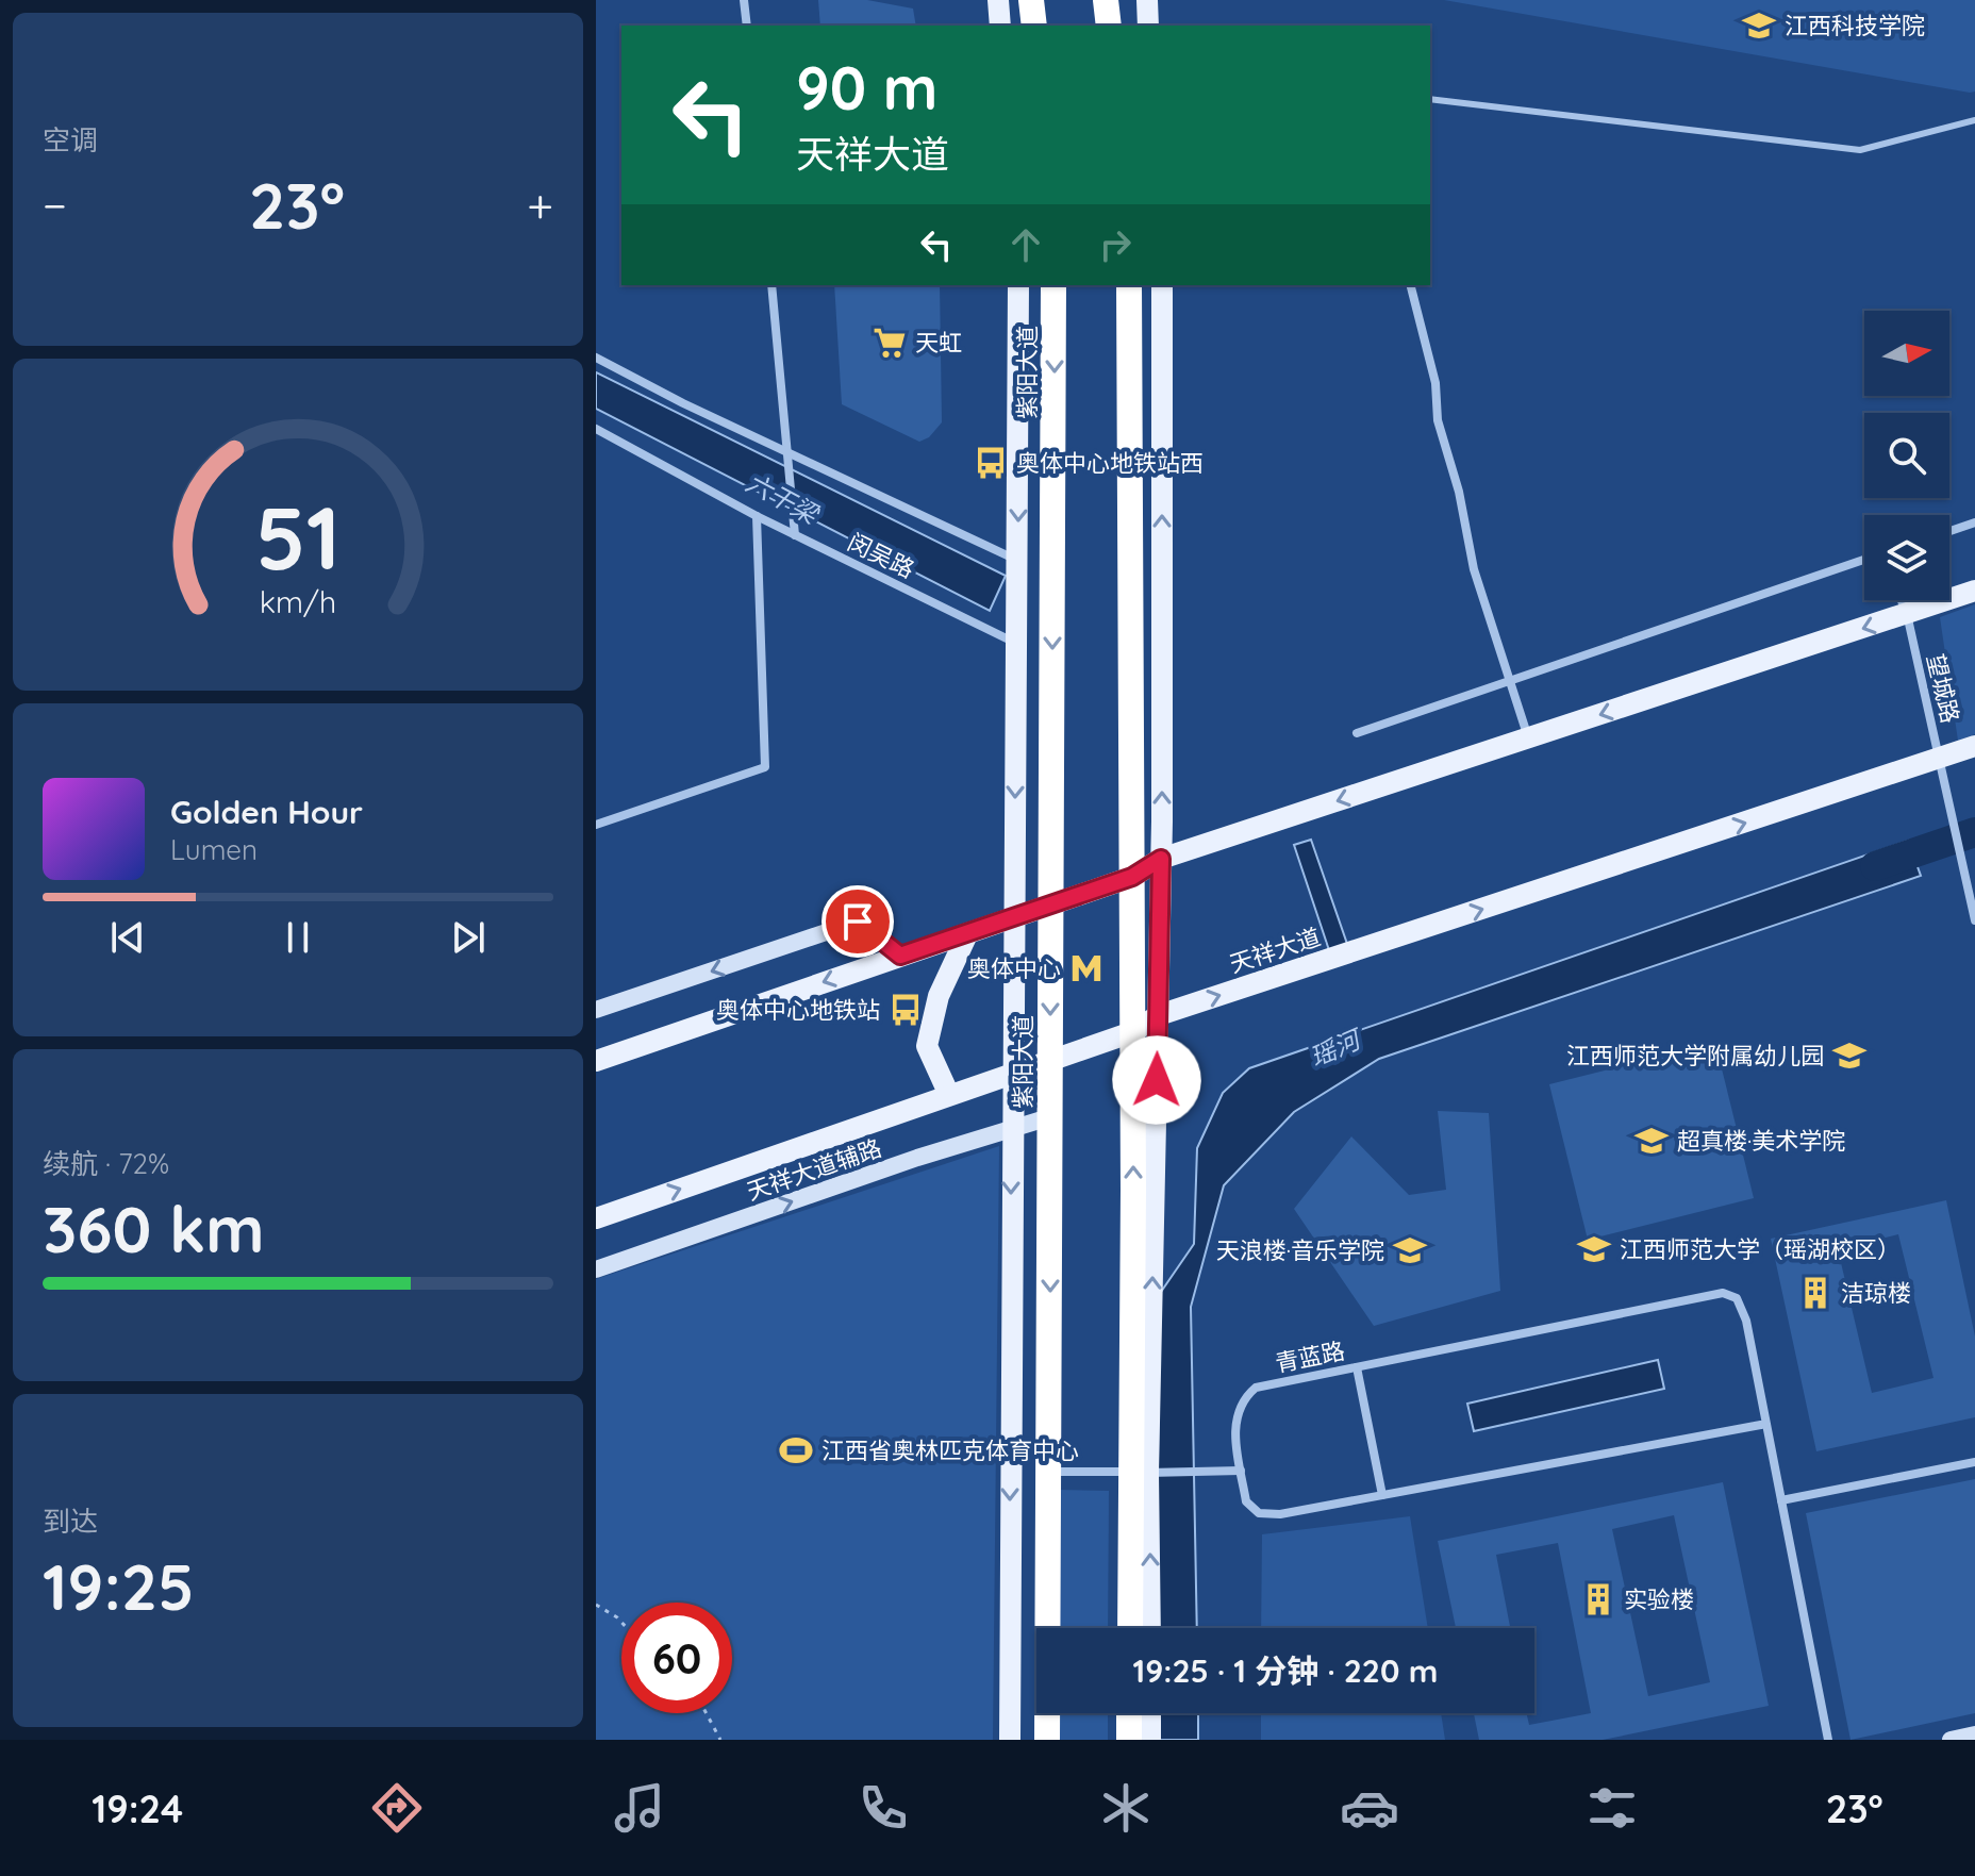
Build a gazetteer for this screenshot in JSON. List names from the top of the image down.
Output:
{
  "streets": {
    "highway": ["紫阳大道"],
    "main road": ["天祥大道", "天祥大道辅路"],
    "street": ["闵吴路", "望城路", "青蓝路"]
  },
  "crossings": [
    ["紫阳大道", "天祥大道"],
    ["紫阳大道", "天祥大道辅路"],
    ["望城路", "天祥大道"]
  ],
  "one_way": ["天祥大道辅路"],
  "water": ["六干梁", "瑶河"],
  "places": {
    "school or university": [
      "江西科技学院",
      "江西师范大学附属幼儿园",
      "超真楼·美术学院",
      "江西师范大学（瑶湖校区）",
      "天浪楼·音乐学院"
    ],
    "supermarket": ["天虹"],
    "bus stop": ["奥体中心地铁站西", "奥体中心地铁站"],
    "metro station": ["奥体中心"],
    "building": ["洁琼楼", "实验楼"],
    "sports": ["江西省奥林匹克体育中心"]
  },
  "north": "right",
  "page": {
    "tile": [
      "空调",
      ["续航 · 72%", "360 km"],
      ["到达", "19:25"]
    ],
    "turn": ["90 m", "天祥大道"],
    "heat": ["−", "23°", "+"],
    "song": ["Golden Hour", "Lumen"],
    "limit": "60",
    "trip": "19:25 · 1 分钟 · 220 m",
    "tabs": ["19:24", "23°"],
    "gauge": ["51", "km/h"]
  }
}
